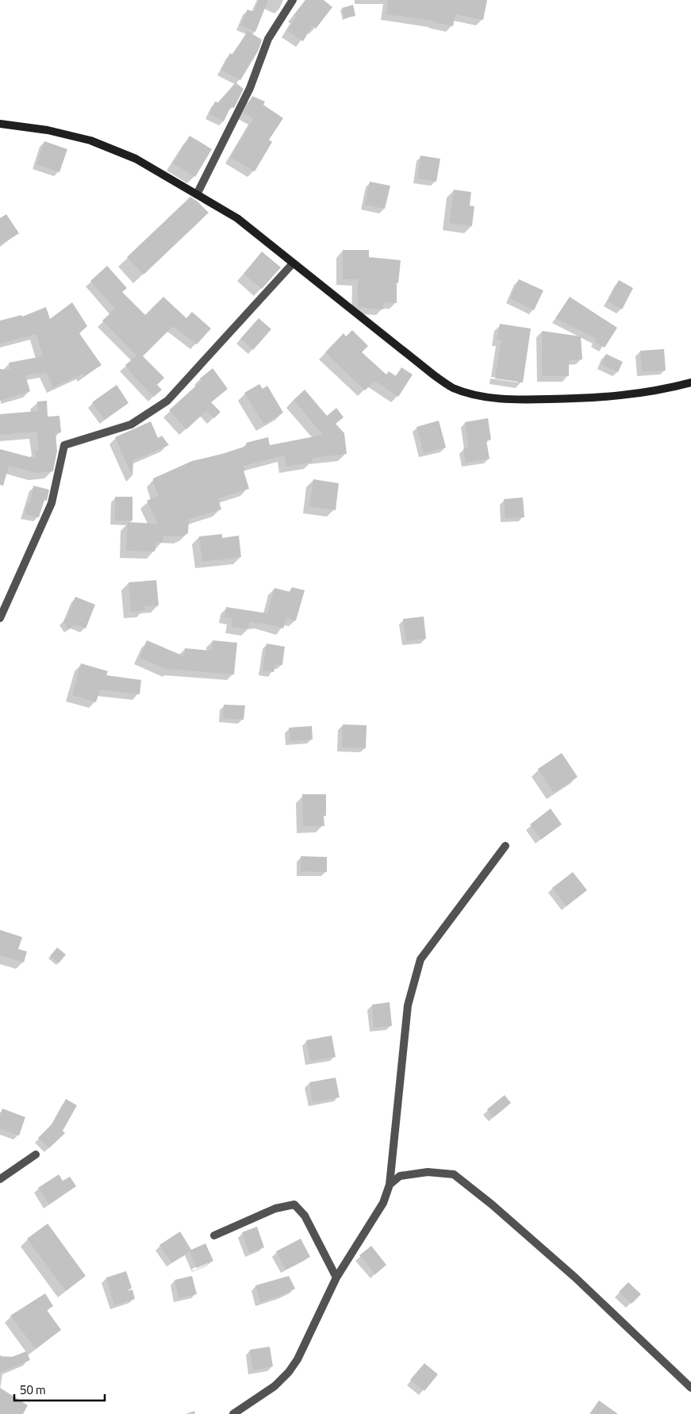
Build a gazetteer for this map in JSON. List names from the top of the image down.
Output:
{
  "scale_bar": "50 m"
}
